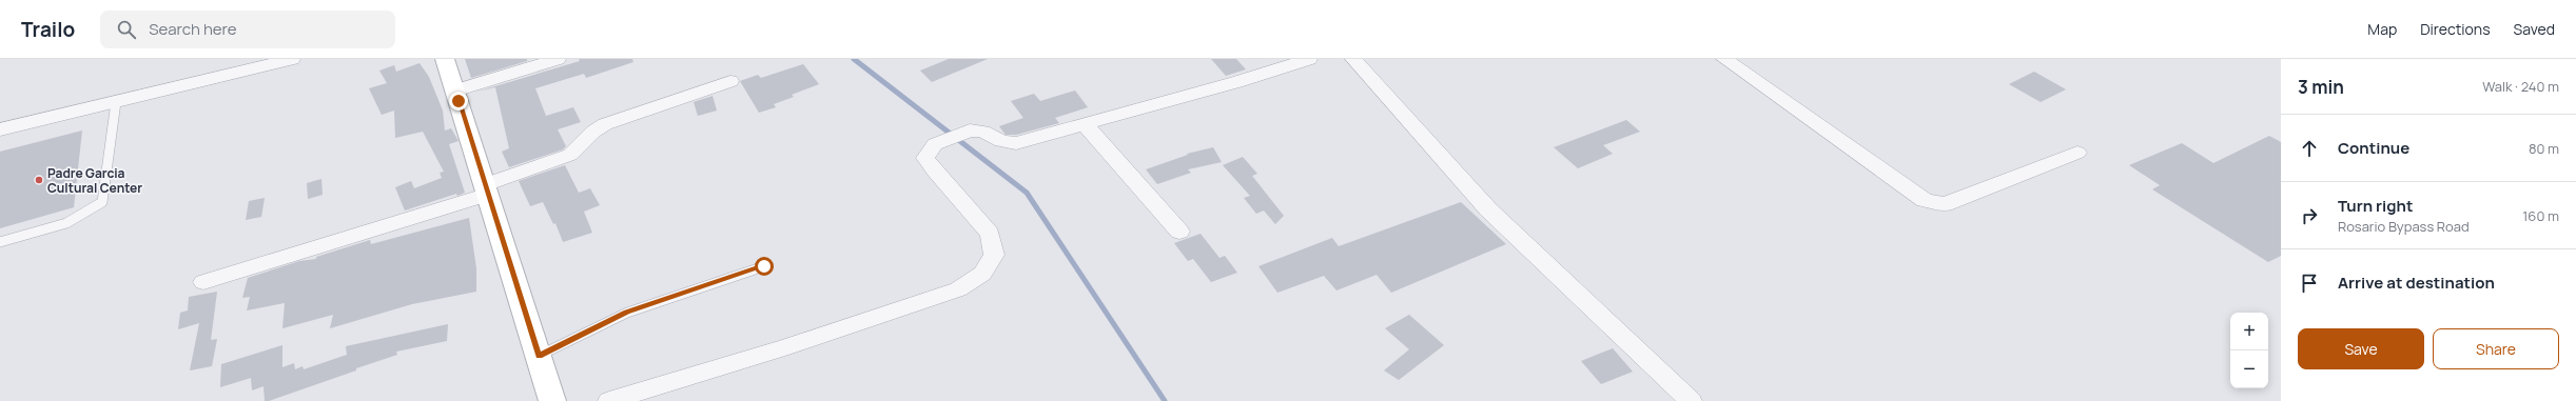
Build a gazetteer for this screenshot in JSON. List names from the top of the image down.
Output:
{
  "places": ["Padre Garcia Cultural Center"],
  "page": {
    "header": "Trailo",
    "search": "Search here",
    "nav": ["Map", "Directions", "Saved"],
    "heading": ["3 min", "Walk · 240 m"],
    "list": [
      ["Continue", "80 m"],
      ["Turn right", "Rosario Bypass Road", "160 m"],
      "Arrive at destination"
    ],
    "map_buttons": ["+", "−"],
    "buttons": ["Save", "Share"]
  }
}
